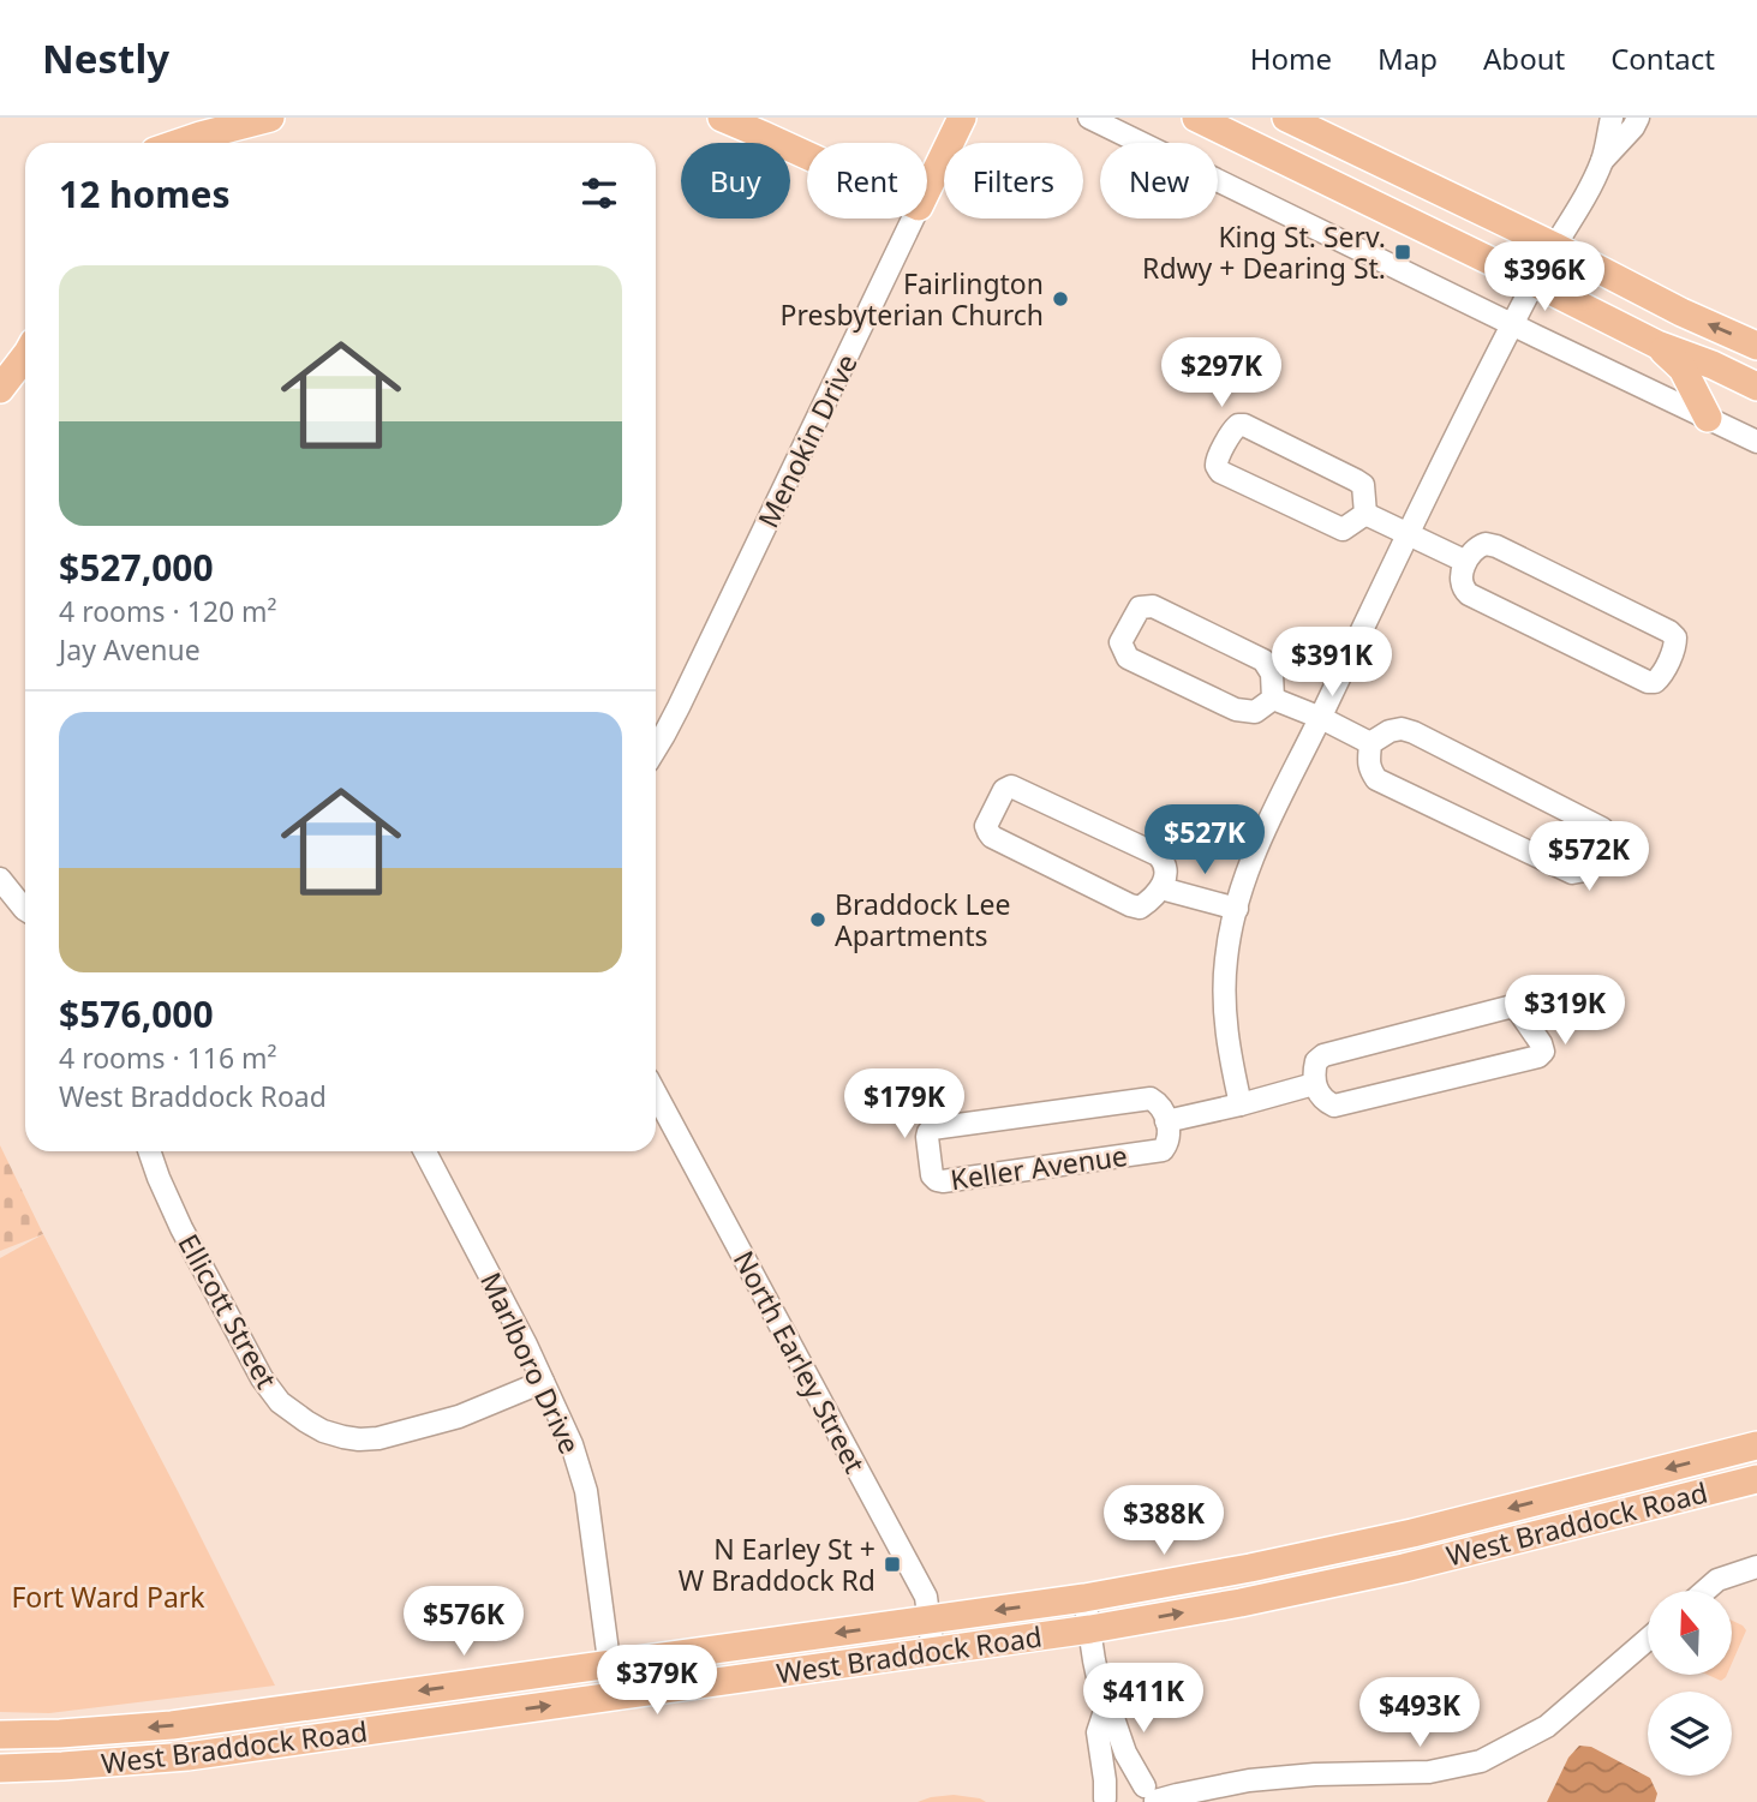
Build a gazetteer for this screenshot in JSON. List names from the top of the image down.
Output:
{
  "streets": {
    "main road": ["Menokin Drive", "West Braddock Road"],
    "street": [
      "Keller Avenue",
      "Ellicott Street",
      "North Earley Street",
      "Marlboro Drive"
    ]
  },
  "crossings": [
    ["Ellicott Street", "Marlboro Drive"],
    ["North Earley Street", "West Braddock Road"],
    ["Marlboro Drive", "West Braddock Road"]
  ],
  "parks": ["Fort Ward Park"],
  "places": {
    "transit": ["King St. Serv. Rdwy + Dearing St.", "N Earley St + W Braddock Rd"],
    "other": ["Fairlington Presbyterian Church", "Braddock Lee Apartments"]
  },
  "north": "top",
  "page": {
    "header": "Nestly",
    "nav": [
      "Home",
      "Map",
      "About",
      "Contact"
    ],
    "chip": [
      "Buy",
      "Rent",
      "Filters",
      "New"
    ],
    "heading": "12 homes",
    "price": [
      "$396K",
      "$297K",
      "$391K",
      "$527K",
      "$572K",
      "$319K",
      "$179K",
      "$388K",
      "$576K",
      "$379K",
      "$411K",
      "$493K"
    ],
    "list": [
      {
        "name": "$527,000",
        "note": "4 rooms · 120 m² · Jay Avenue"
      },
      {
        "name": "$576,000",
        "note": "4 rooms · 116 m² · West Braddock Road"
      }
    ]
  }
}
